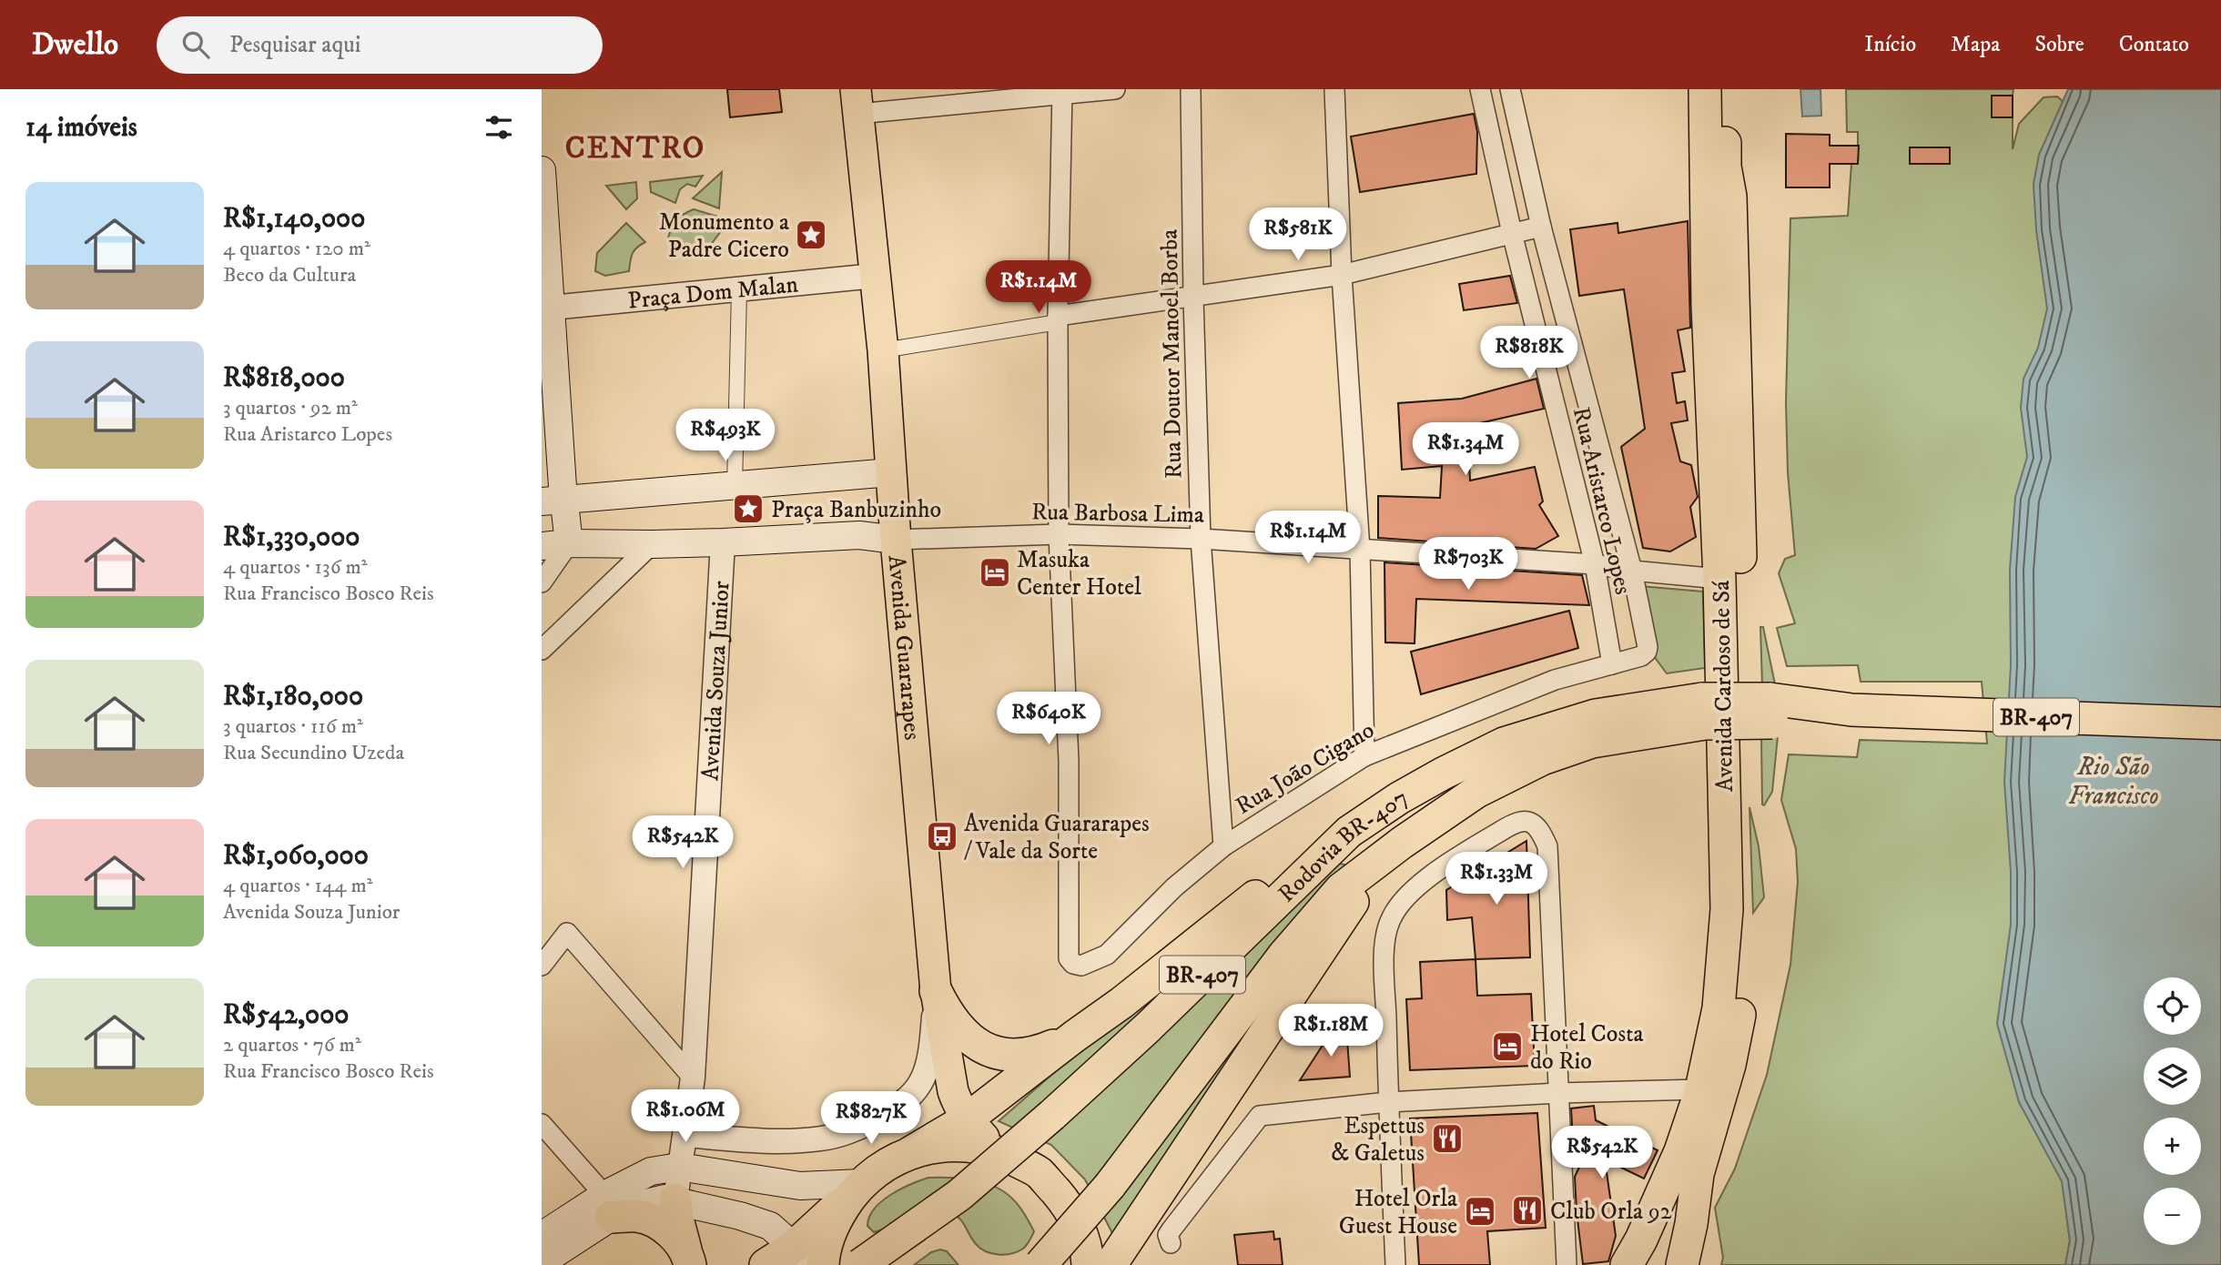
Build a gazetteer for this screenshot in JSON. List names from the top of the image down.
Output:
{
  "streets": {
    "highway": ["Avenida Cardoso de Sá", "BR-407", "Rodovia BR-407"],
    "main road": ["Avenida Guararapes"],
    "street": [
      "Praça Dom Malan",
      "Rua Doutor Manoel Borba",
      "Rua Aristarco Lopes",
      "Rua Barbosa Lima",
      "Avenida Souza Junior",
      "Rua João Cigano"
    ]
  },
  "crossings": [
    ["Praça Dom Malan", "Avenida Guararapes"],
    ["Rua Doutor Manoel Borba", "Rua Barbosa Lima"],
    ["Rua Doutor Manoel Borba", "Rua João Cigano"],
    ["Rua Aristarco Lopes", "Rua Barbosa Lima"],
    ["Rua Aristarco Lopes", "Rua João Cigano"],
    ["Rua Barbosa Lima", "Avenida Guararapes"],
    ["Rua Barbosa Lima", "Avenida Cardoso de Sá"],
    ["Rua Barbosa Lima", "Rua João Cigano"],
    ["BR-407", "Rodovia BR-407"]
  ],
  "districts": ["CENTRO"],
  "water": ["Rio São Francisco"],
  "places": {
    "place": ["Monumento a Padre Cicero", "Praça Banbuzinho"],
    "hotel": ["Masuka Center Hotel", "Hotel Costa do Rio", "Hotel Orla Guest House"],
    "bus stop": ["Avenida Guararapes / Vale da Sorte"],
    "restaurant": ["Espettus & Galetus", "Club Orla 92"]
  },
  "page": {
    "header": "Dwello",
    "search": "Pesquisar aqui",
    "nav": [
      "Início",
      "Mapa",
      "Sobre",
      "Contato"
    ],
    "heading": "14 imóveis",
    "list": [
      {
        "name": "R$1,140,000",
        "note": "4 quartos · 120 m² · Beco da Cultura"
      },
      {
        "name": "R$818,000",
        "note": "3 quartos · 92 m² · Rua Aristarco Lopes"
      },
      {
        "name": "R$1,330,000",
        "note": "4 quartos · 136 m² · Rua Francisco Bosco Reis"
      },
      {
        "name": "R$1,180,000",
        "note": "3 quartos · 116 m² · Rua Secundino Uzeda"
      },
      {
        "name": "R$1,060,000",
        "note": "4 quartos · 144 m² · Avenida Souza Junior"
      },
      {
        "name": "R$542,000",
        "note": "2 quartos · 76 m² · Rua Francisco Bosco Reis"
      }
    ],
    "price": [
      "R$581K",
      "R$1.14M",
      "R$818K",
      "R$493K",
      "R$1.34M",
      "R$1.14M",
      "R$703K",
      "R$640K",
      "R$542K",
      "R$1.33M",
      "R$1.18M",
      "R$1.06M",
      "R$827K",
      "R$542K"
    ],
    "map_buttons": ["+", "−"]
  }
}
